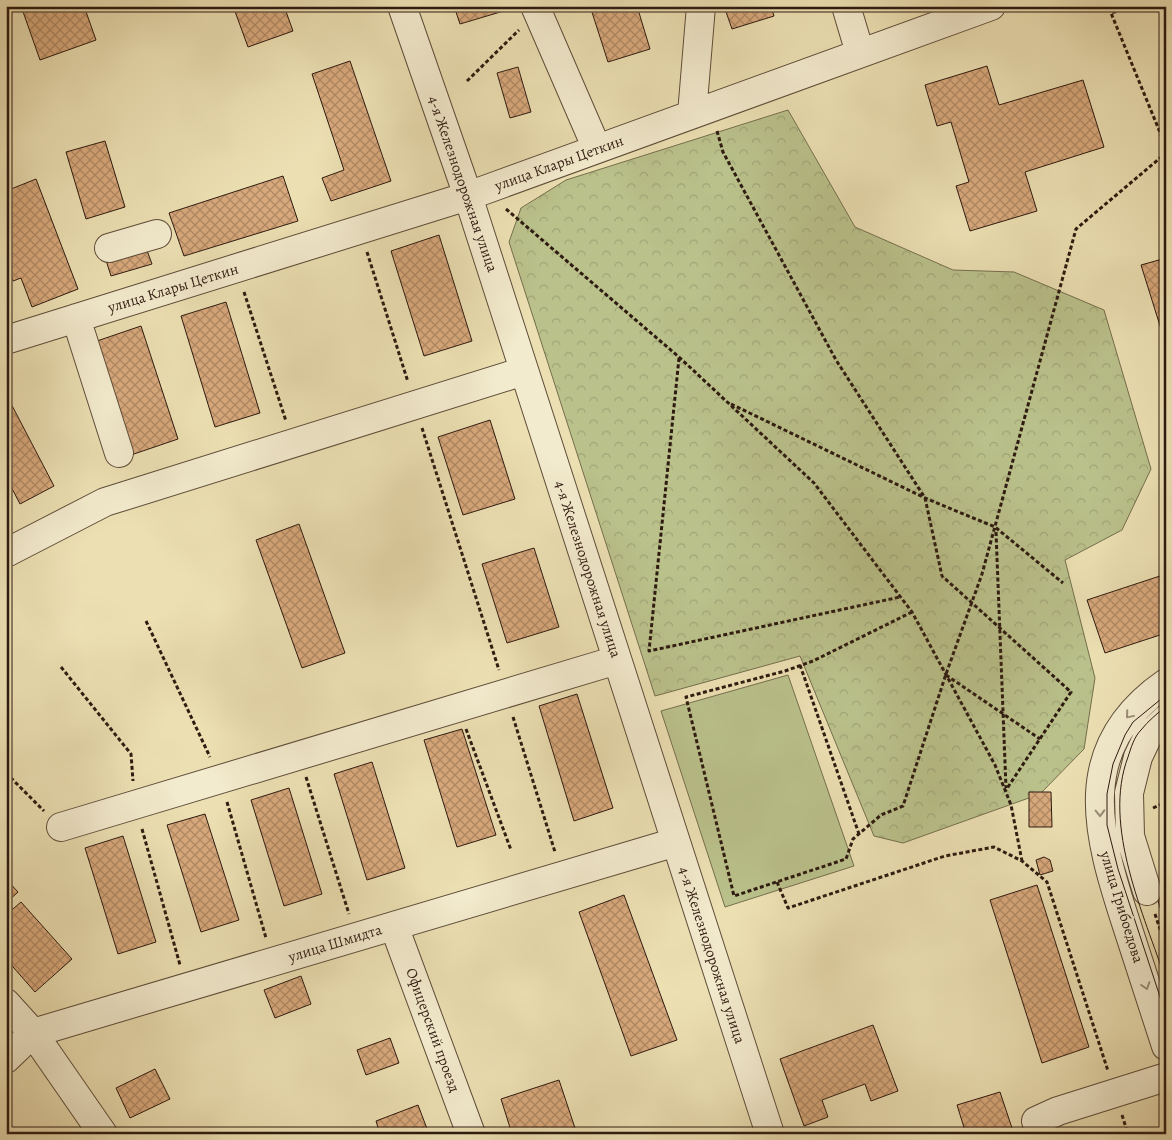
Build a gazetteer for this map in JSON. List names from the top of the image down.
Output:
{
  "streets": {
    "street": [
      "улица Клары Цеткин",
      "4-я Железнодорожная улица",
      "улица Грибоедова",
      "улица Шмидта",
      "Офицерский проезд"
    ]
  },
  "crossings": [
    ["улица Клары Цеткин", "4-я Железнодорожная улица"],
    ["4-я Железнодорожная улица", "улица Шмидта"],
    ["улица Шмидта", "Офицерский проезд"]
  ]
}
